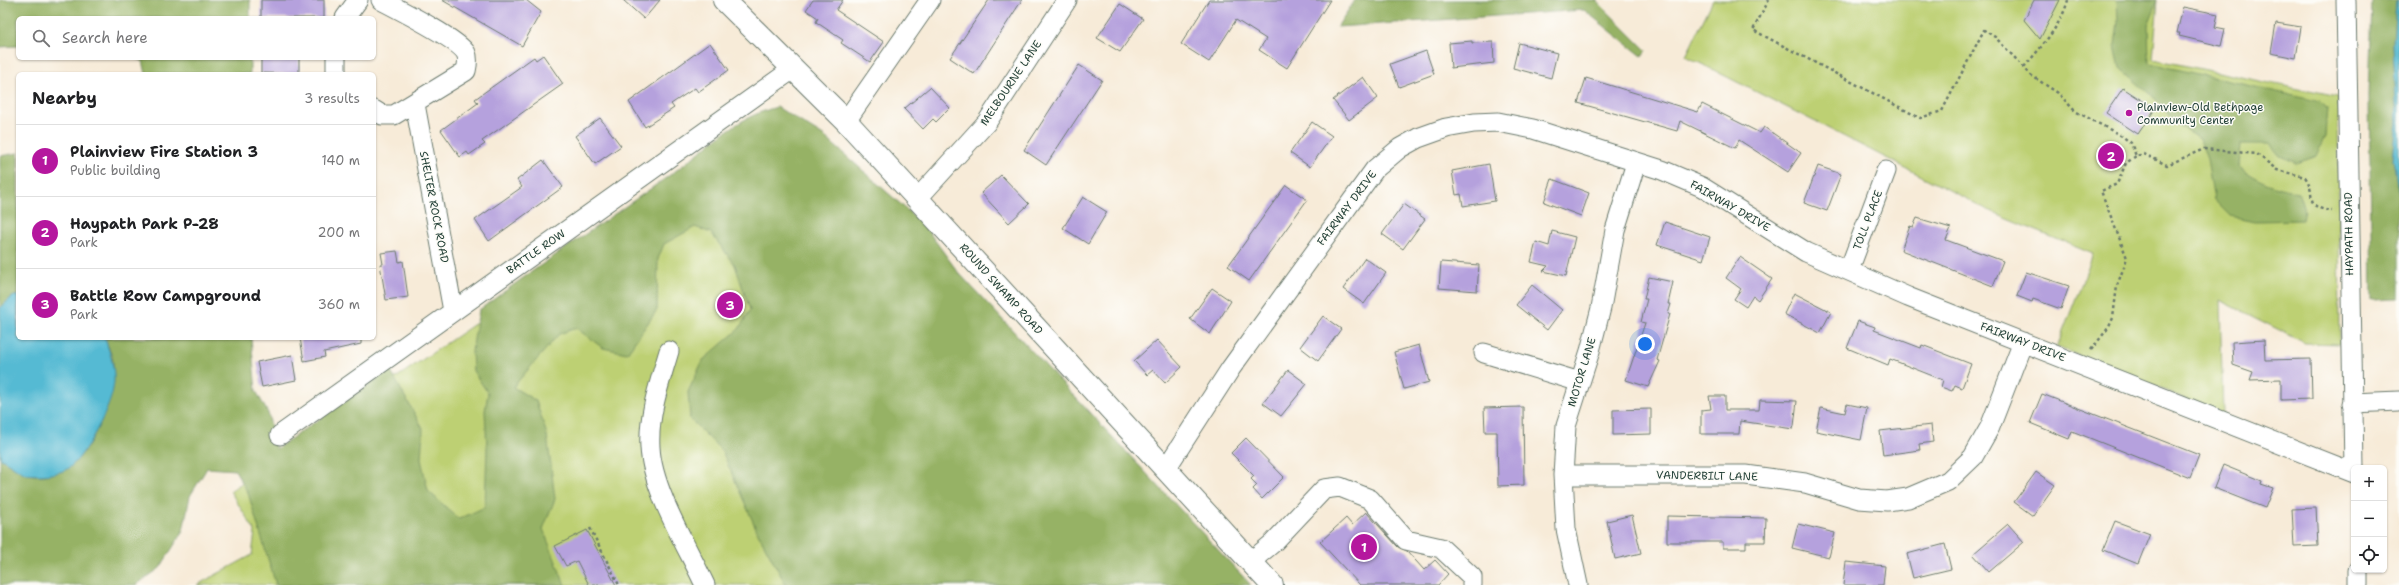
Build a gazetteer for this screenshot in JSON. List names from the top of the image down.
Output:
{
  "streets": {
    "main road": ["ROUND SWAMP ROAD"],
    "street": [
      "MELBOURNE LANE",
      "FAIRWAY DRIVE",
      "SHELTER ROCK ROAD",
      "TOLL PLACE",
      "HAYPATH ROAD",
      "BATTLE ROW",
      "MOTOR LANE",
      "VANDERBILT LANE"
    ]
  },
  "crossings": [
    ["MELBOURNE LANE", "ROUND SWAMP ROAD"],
    ["FAIRWAY DRIVE", "TOLL PLACE"],
    ["FAIRWAY DRIVE", "ROUND SWAMP ROAD"],
    ["FAIRWAY DRIVE", "MOTOR LANE"],
    ["FAIRWAY DRIVE", "VANDERBILT LANE"],
    ["SHELTER ROCK ROAD", "BATTLE ROW"],
    ["BATTLE ROW", "ROUND SWAMP ROAD"],
    ["MOTOR LANE", "VANDERBILT LANE"]
  ],
  "places": ["Plainview-Old Bethpage Community Center"],
  "page": {
    "search": "Search here",
    "heading": ["Nearby", "3 results"],
    "list": [
      {
        "mark": "1",
        "name": "Plainview Fire Station 3",
        "note": "Public building",
        "value": "140 m"
      },
      {
        "mark": "2",
        "name": "Haypath Park P-28",
        "note": "Park",
        "value": "200 m"
      },
      {
        "mark": "3",
        "name": "Battle Row Campground",
        "note": "Park",
        "value": "360 m"
      }
    ],
    "pins": ["2", "3", "1"],
    "map_buttons": ["+", "−"]
  }
}
